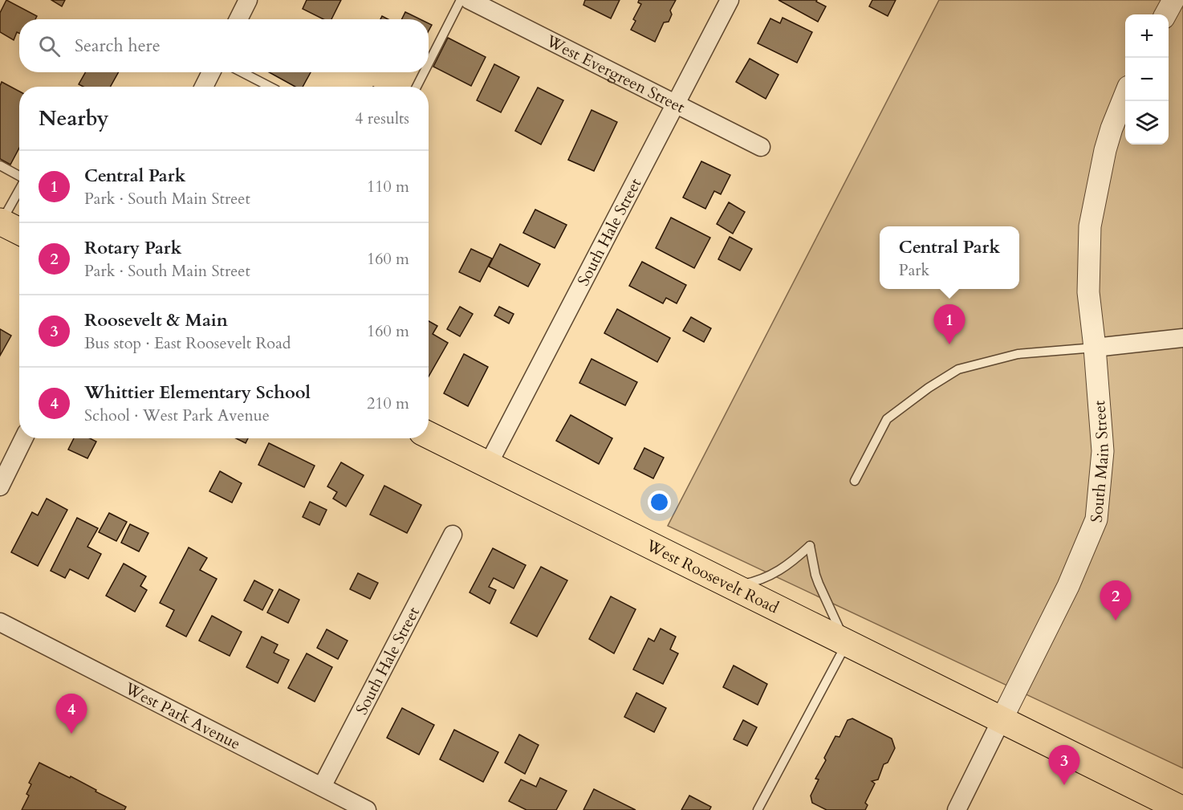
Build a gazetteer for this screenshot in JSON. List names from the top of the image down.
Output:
{
  "streets": {
    "main road": ["West Roosevelt Road"],
    "street": [
      "West Evergreen Street",
      "South Hale Street",
      "South Main Street",
      "West Park Avenue"
    ]
  },
  "crossings": [
    ["West Evergreen Street", "South Hale Street"],
    ["South Hale Street", "West Roosevelt Road"],
    ["South Hale Street", "West Park Avenue"],
    ["South Main Street", "West Roosevelt Road"]
  ],
  "page": {
    "map_buttons": ["+", "−"],
    "search": "Search here",
    "heading": ["Nearby", "4 results"],
    "list": [
      {
        "mark": "1",
        "name": "Central Park",
        "note": "Park · South Main Street",
        "value": "110 m"
      },
      {
        "mark": "2",
        "name": "Rotary Park",
        "note": "Park · South Main Street",
        "value": "160 m"
      },
      {
        "mark": "3",
        "name": "Roosevelt & Main",
        "note": "Bus stop · East Roosevelt Road",
        "value": "160 m"
      },
      {
        "mark": "4",
        "name": "Whittier Elementary School",
        "note": "School · West Park Avenue",
        "value": "210 m"
      }
    ],
    "popup": ["Central Park", "Park"],
    "pins": [
      "1",
      "2",
      "4",
      "3"
    ]
  }
}
